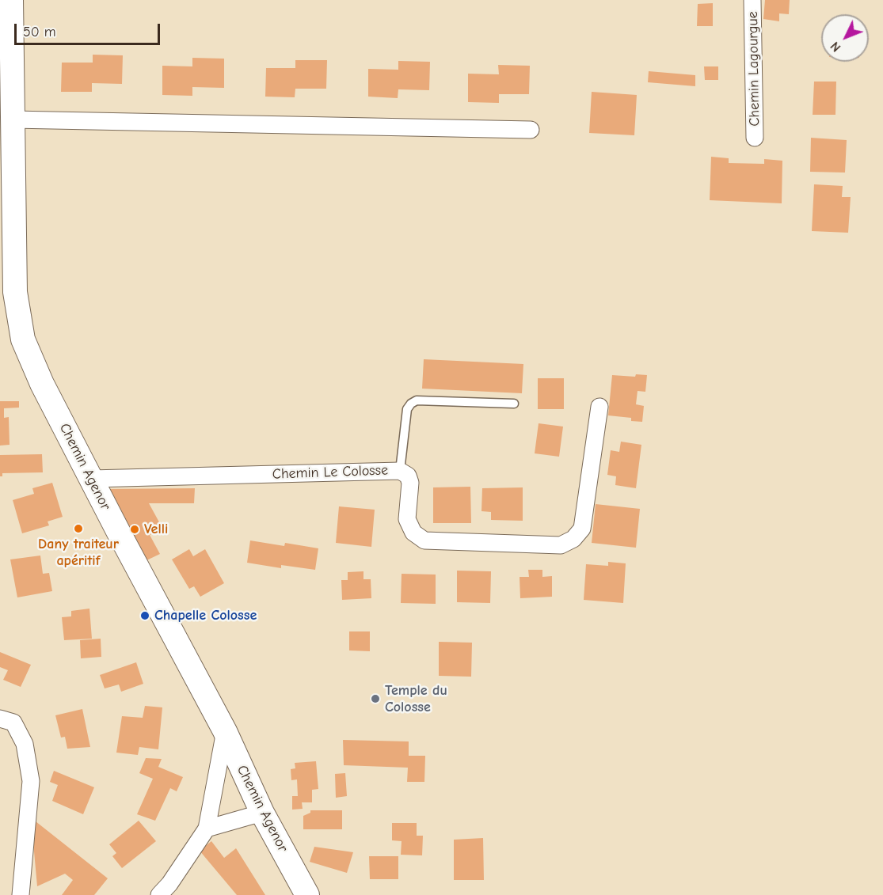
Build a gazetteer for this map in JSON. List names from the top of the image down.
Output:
{
  "streets": {
    "main road": ["Chemin Agenor"],
    "street": ["Chemin Lagourgue", "Chemin Le Colosse"]
  },
  "crossings": [
    ["Chemin Agenor", "Chemin Le Colosse"]
  ],
  "places": [
    "Dany traiteur apéritif",
    "Velli",
    "Chapelle Colosse",
    "Temple du Colosse"
  ],
  "scale_bar": "50 m",
  "north": "bottom left"
}
